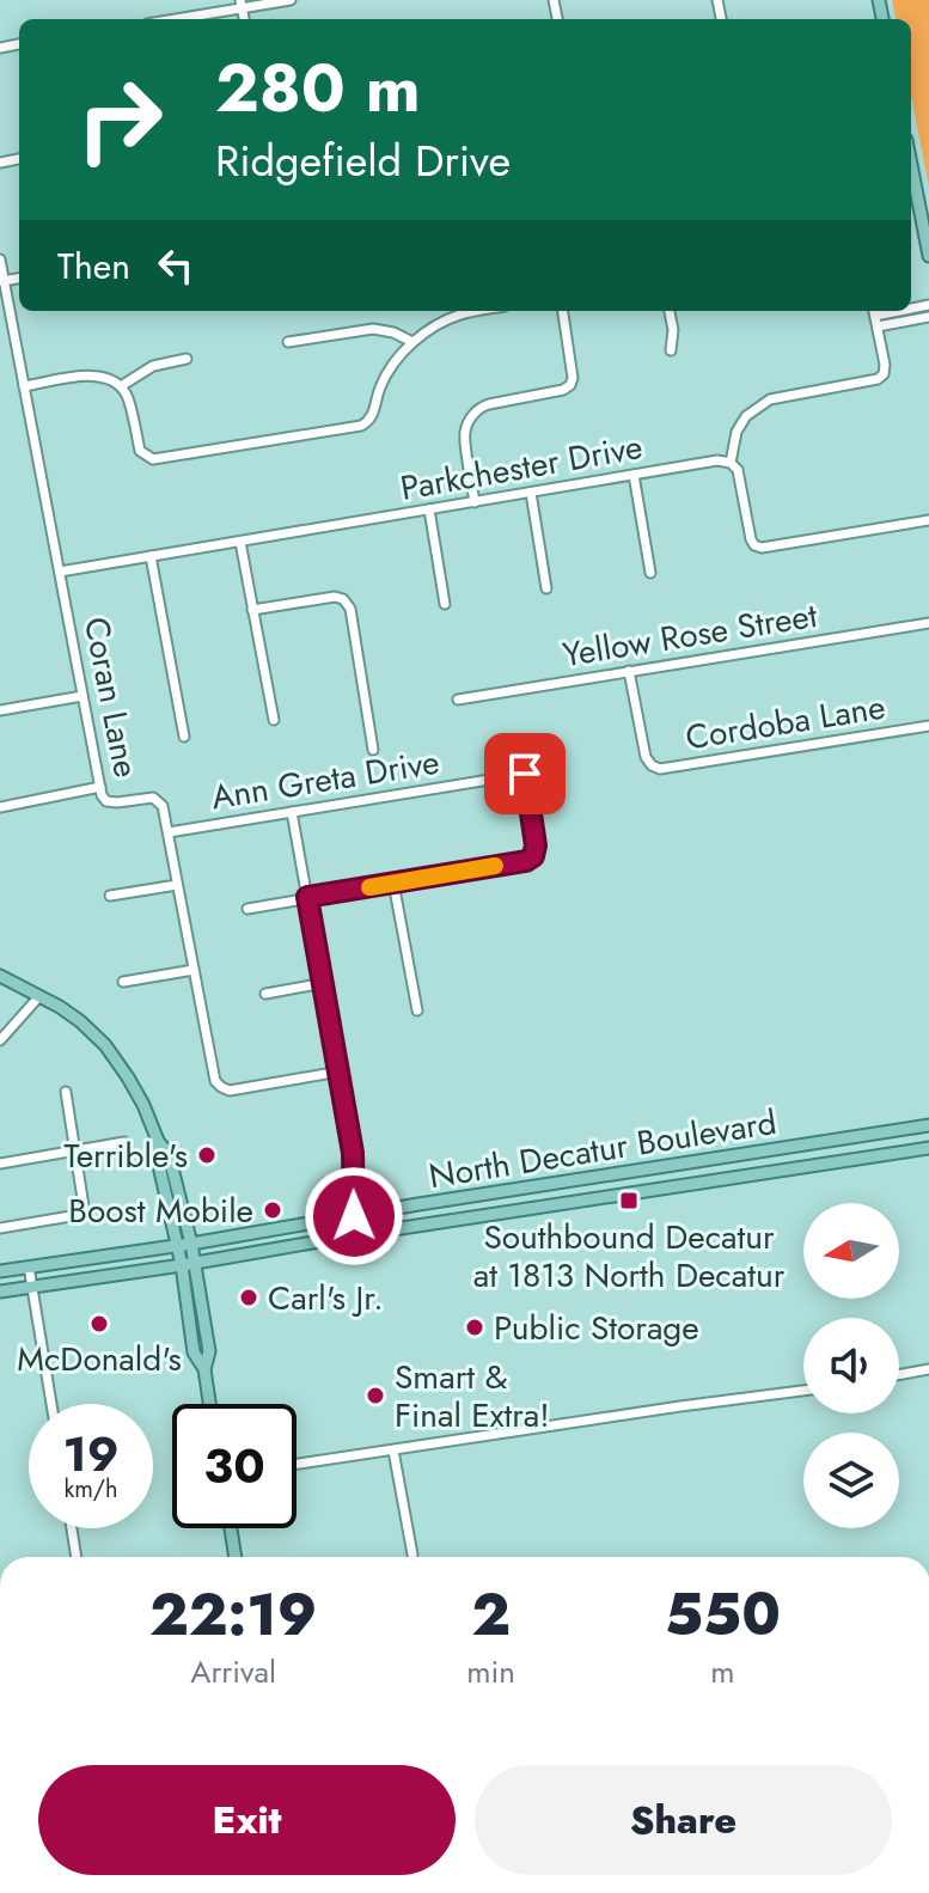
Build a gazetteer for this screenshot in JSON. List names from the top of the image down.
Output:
{
  "streets": {
    "main road": ["North Decatur Boulevard"],
    "street": [
      "Parkchester Drive",
      "Yellow Rose Street",
      "Coran Lane",
      "Cordoba Lane",
      "Ann Greta Drive"
    ]
  },
  "crossings": [
    ["Parkchester Drive", "Coran Lane"],
    ["Yellow Rose Street", "Cordoba Lane"],
    ["Coran Lane", "Ann Greta Drive"]
  ],
  "places": {
    "other": [
      "Terrible's",
      "Boost Mobile",
      "Carl's Jr.",
      "McDonald's",
      "Public Storage",
      "Smart & Final Extra!"
    ],
    "transit": ["Southbound Decatur at 1813 North Decatur"]
  },
  "north": "left",
  "page": {
    "turn": ["280 m", "Ridgefield Drive"],
    "then": "Then",
    "speed": "19 km/h",
    "limit": "30",
    "eta": [
      "22:19",
      "Arrival",
      "2",
      "min",
      "550",
      "m"
    ],
    "buttons": ["Exit", "Share"]
  }
}
